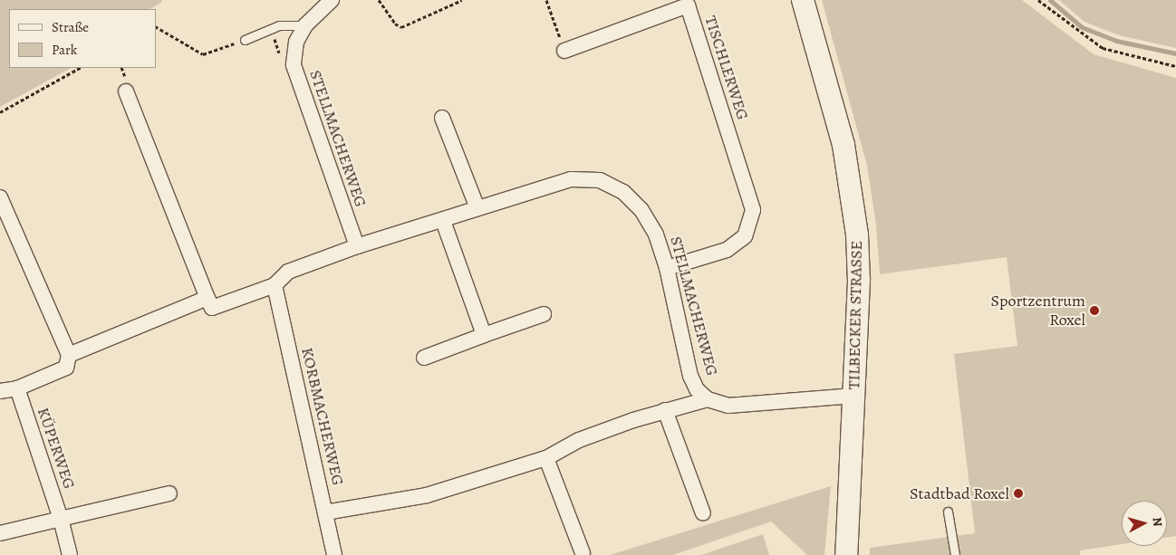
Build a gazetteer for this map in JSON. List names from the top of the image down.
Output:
{
  "streets": {
    "main road": ["TILBECKER STRASSE"],
    "street": [
      "TISCHLERWEG",
      "STELLMACHERWEG",
      "KORBMACHERWEG",
      "KÜPERWEG"
    ]
  },
  "crossings": [
    ["TISCHLERWEG", "STELLMACHERWEG"],
    ["STELLMACHERWEG", "KORBMACHERWEG"]
  ],
  "places": ["Sportzentrum Roxel", "Stadtbad Roxel"],
  "legend": ["Straße", "Park"],
  "north": "right"
}
